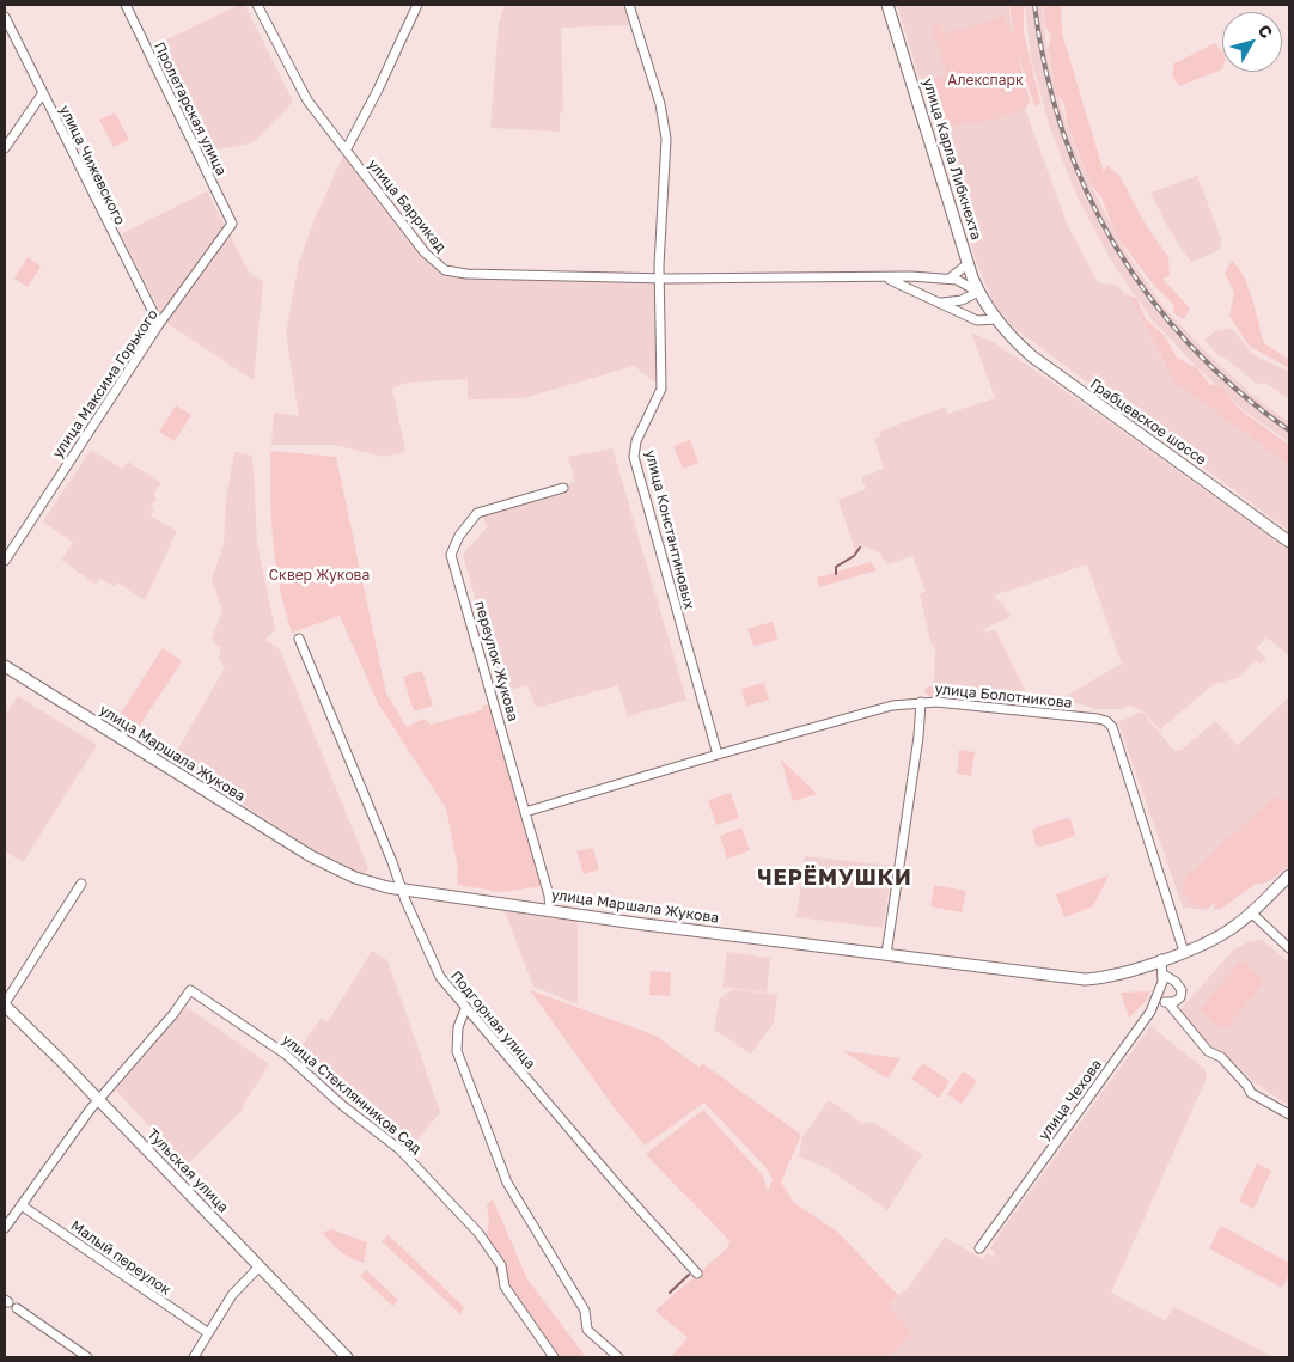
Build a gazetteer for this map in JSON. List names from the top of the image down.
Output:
{
  "streets": {
    "main road": [
      "улица Карла Либкнехта",
      "Грабцевское шоссе",
      "улица Маршала Жукова",
      "Тульская улица"
    ],
    "street": [
      "Пролетарская улица",
      "улица Чижевского",
      "улица Баррикад",
      "улица Максима Горького",
      "улица Константиновых",
      "переулок Жукова",
      "улица Болотникова",
      "Подгорная улица",
      "улица Стеклянников Сад",
      "улица Чехова",
      "Малый переулок"
    ]
  },
  "crossings": [
    ["Пролетарская улица", "улица Максима Горького"],
    ["улица Карла Либкнехта", "Грабцевское шоссе"],
    ["улица Чижевского", "улица Максима Горького"],
    ["улица Баррикад", "улица Константиновых"],
    ["улица Константиновых", "улица Болотникова"],
    ["переулок Жукова", "улица Болотникова"],
    ["переулок Жукова", "улица Маршала Жукова"],
    ["улица Болотникова", "улица Маршала Жукова"],
    ["улица Маршала Жукова", "Подгорная улица"],
    ["улица Маршала Жукова", "улица Чехова"],
    ["улица Стеклянников Сад", "Тульская улица"]
  ],
  "districts": ["ЧЕРЁМУШКИ"],
  "parks": ["Алекспарк", "Сквер Жукова"],
  "north": "top right"
}
